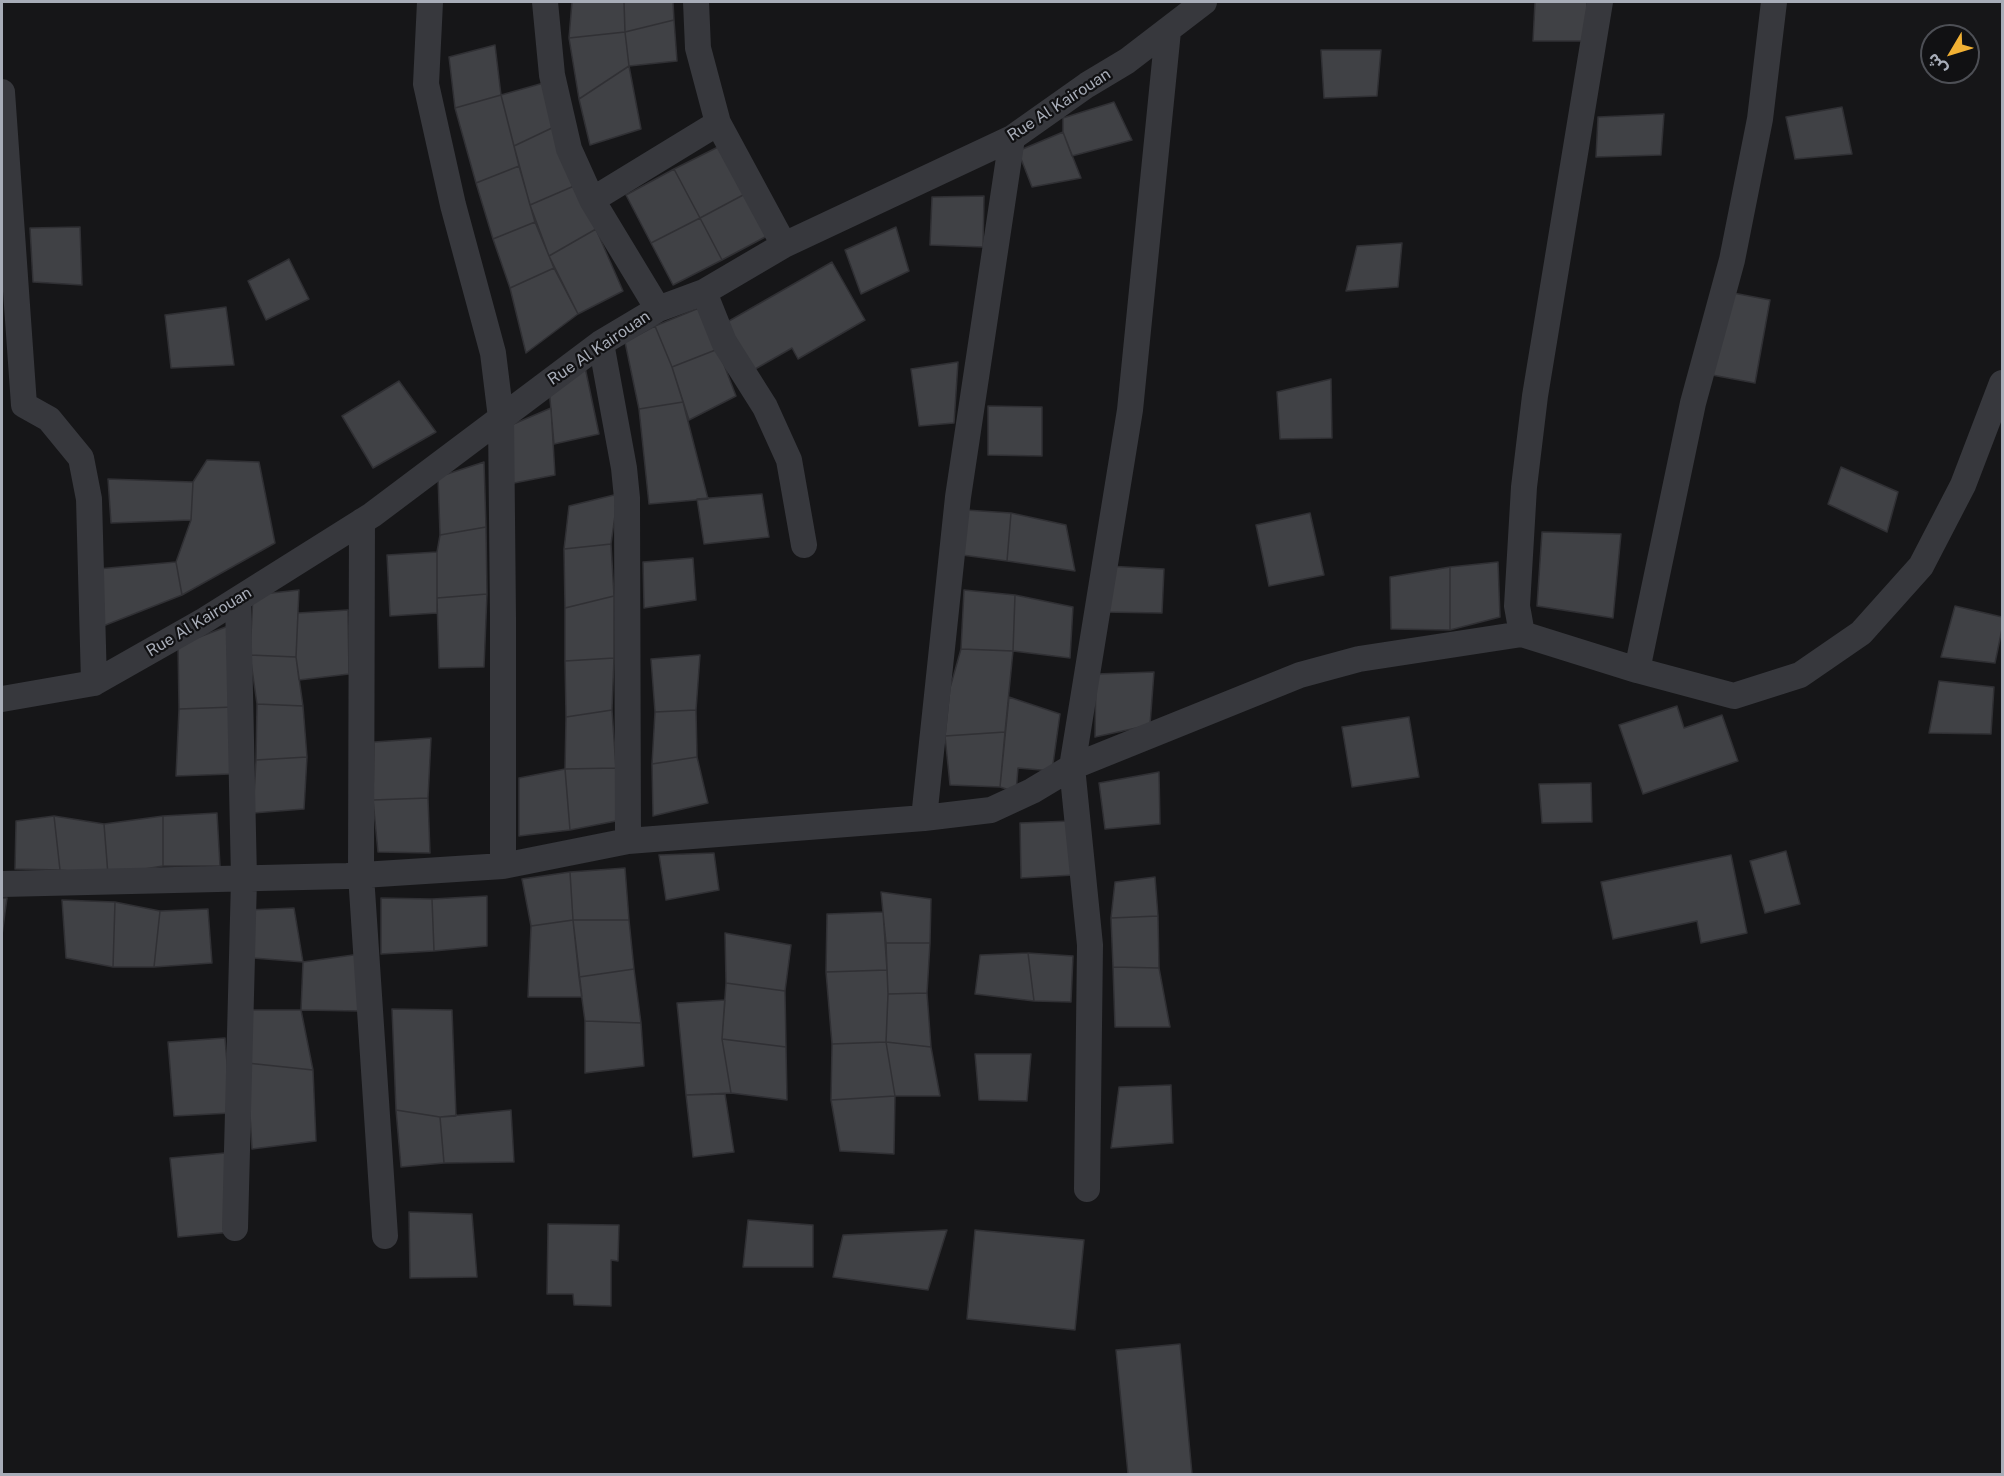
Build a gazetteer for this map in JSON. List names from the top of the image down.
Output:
{
  "streets": {
    "street": ["Rue Al Kairouan"]
  },
  "north": "bottom left"
}
